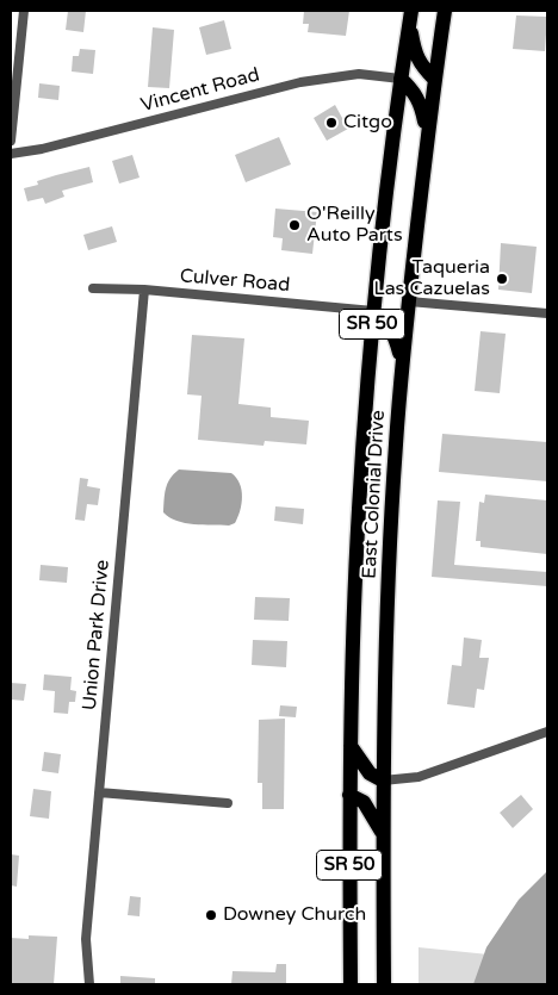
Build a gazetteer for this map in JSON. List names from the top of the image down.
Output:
{
  "streets": {
    "highway": ["SR 50", "East Colonial Drive"],
    "street": ["Vincent Road", "Culver Road", "Union Park Drive"]
  },
  "crossings": [
    ["Vincent Road", "East Colonial Drive"],
    ["Culver Road", "East Colonial Drive"],
    ["Culver Road", "Union Park Drive"]
  ],
  "places": [
    "Citgo",
    "O'Reilly Auto Parts",
    "Taqueria Las Cazuelas",
    "Downey Church"
  ]
}
